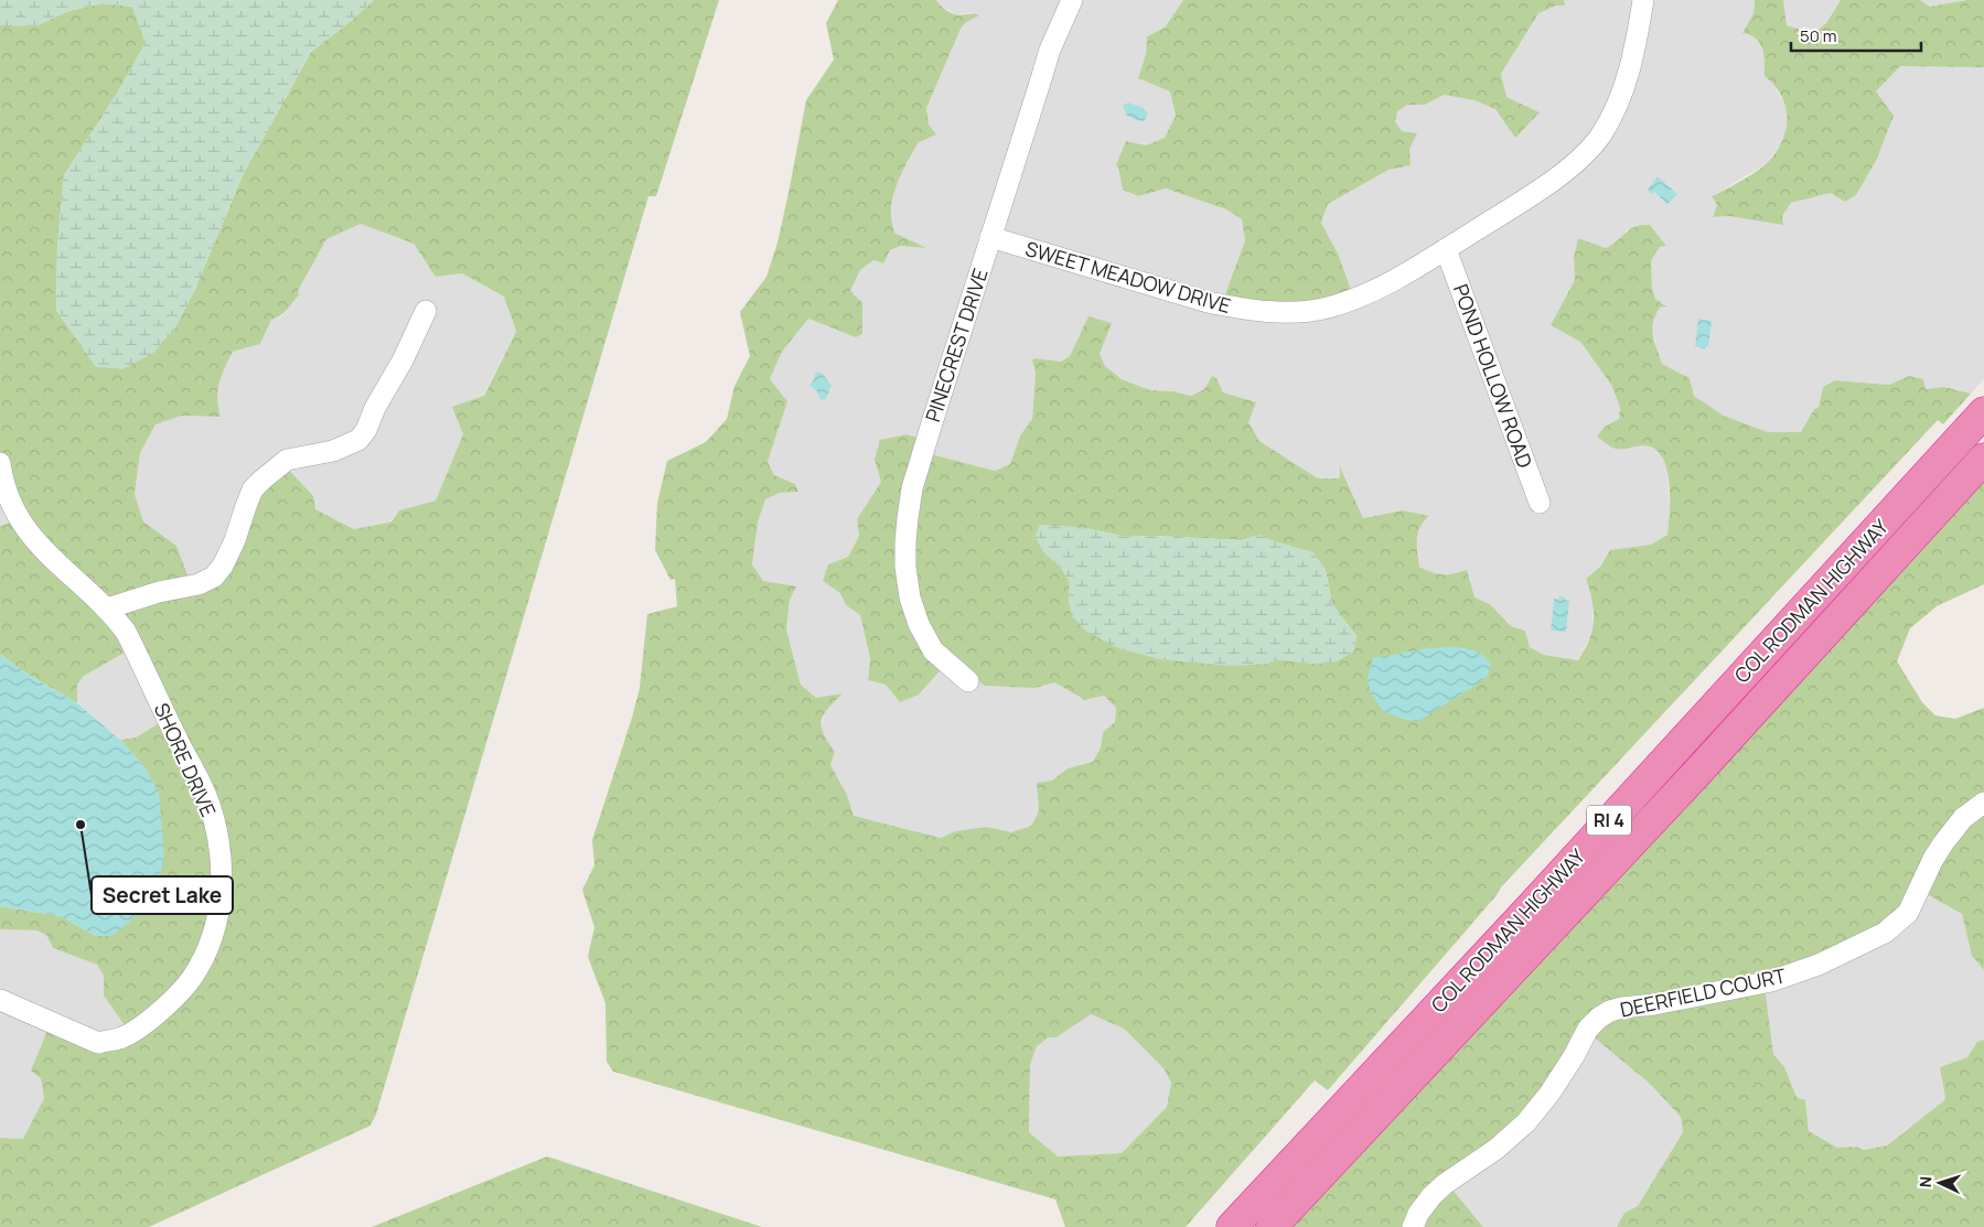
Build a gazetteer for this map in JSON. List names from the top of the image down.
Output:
{
  "streets": {
    "highway": ["COL RODMAN HIGHWAY", "RI 4"],
    "street": [
      "SWEET MEADOW DRIVE",
      "PINECREST DRIVE",
      "POND HOLLOW ROAD",
      "SHORE DRIVE",
      "DEERFIELD COURT"
    ]
  },
  "crossings": [
    ["SWEET MEADOW DRIVE", "PINECREST DRIVE"],
    ["SWEET MEADOW DRIVE", "POND HOLLOW ROAD"]
  ],
  "places": ["Secret Lake"],
  "scale_bar": "50 m",
  "north": "left"
}
